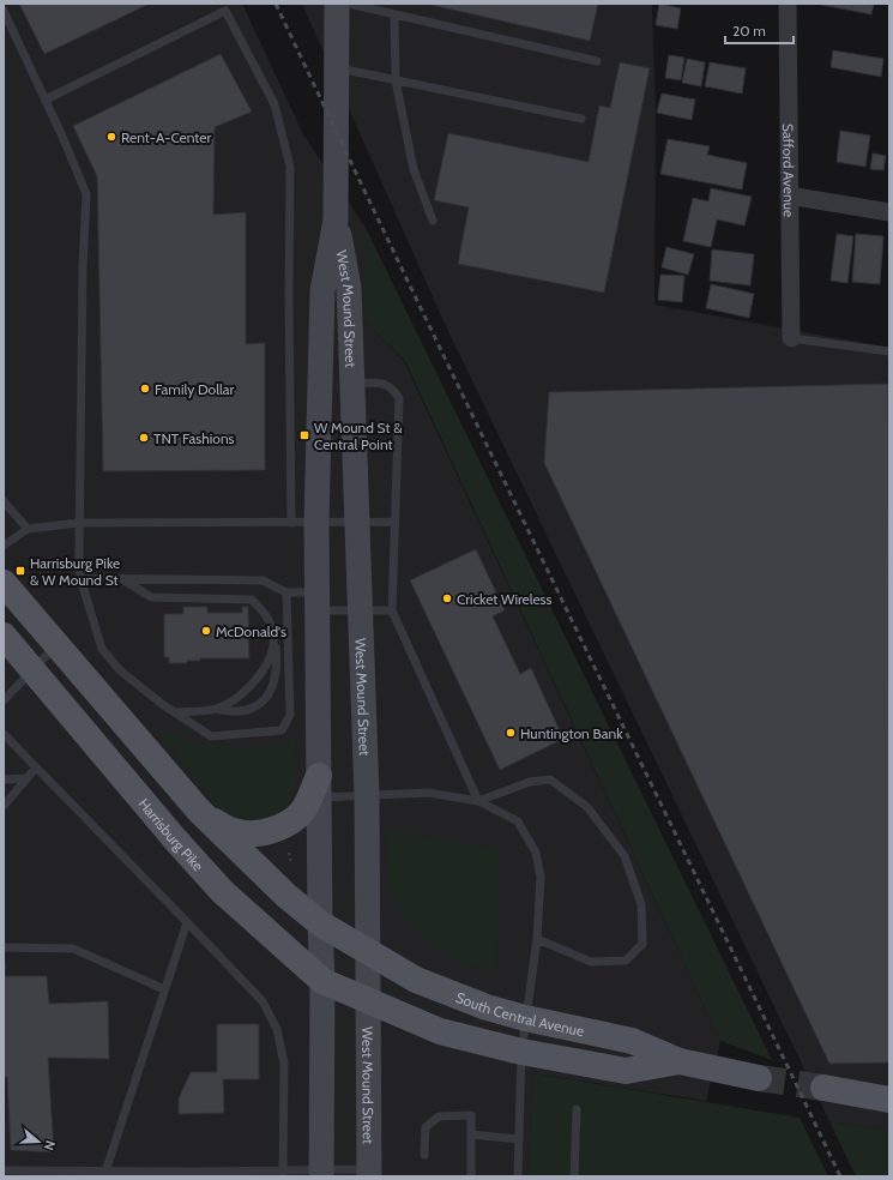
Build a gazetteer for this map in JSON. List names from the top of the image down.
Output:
{
  "streets": {
    "main road": ["West Mound Street", "Harrisburg Pike", "South Central Avenue"],
    "street": ["Safford Avenue"]
  },
  "crossings": [
    ["West Mound Street", "Harrisburg Pike"],
    ["West Mound Street", "South Central Avenue"],
    ["Harrisburg Pike", "South Central Avenue"]
  ],
  "places": {
    "other": [
      "Rent-A-Center",
      "Family Dollar",
      "TNT Fashions",
      "Cricket Wireless",
      "McDonald's",
      "Huntington Bank"
    ],
    "transit": ["W Mound St & Central Point", "Harrisburg Pike & W Mound St"]
  },
  "scale_bar": "20 m",
  "north": "right"
}
